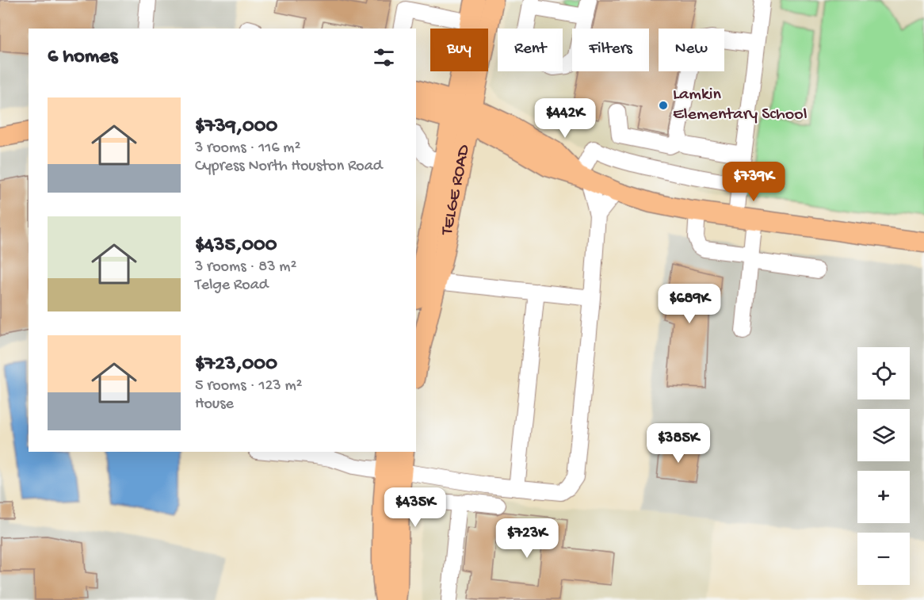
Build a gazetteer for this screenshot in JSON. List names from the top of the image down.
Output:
{
  "streets": {
    "main road": ["TELGE ROAD"]
  },
  "places": ["Lamkin Elementary School"],
  "page": {
    "chip": [
      "Buy",
      "Rent",
      "Filters",
      "New"
    ],
    "heading": "6 homes",
    "list": [
      {
        "name": "$739,000",
        "note": "3 rooms · 116 m² · Cypress North Houston Road"
      },
      {
        "name": "$435,000",
        "note": "3 rooms · 83 m² · Telge Road"
      },
      {
        "name": "$723,000",
        "note": "5 rooms · 123 m² · House"
      }
    ],
    "price": [
      "$442K",
      "$739K",
      "$689K",
      "$385K",
      "$435K",
      "$723K"
    ],
    "map_buttons": ["+", "−"]
  }
}
